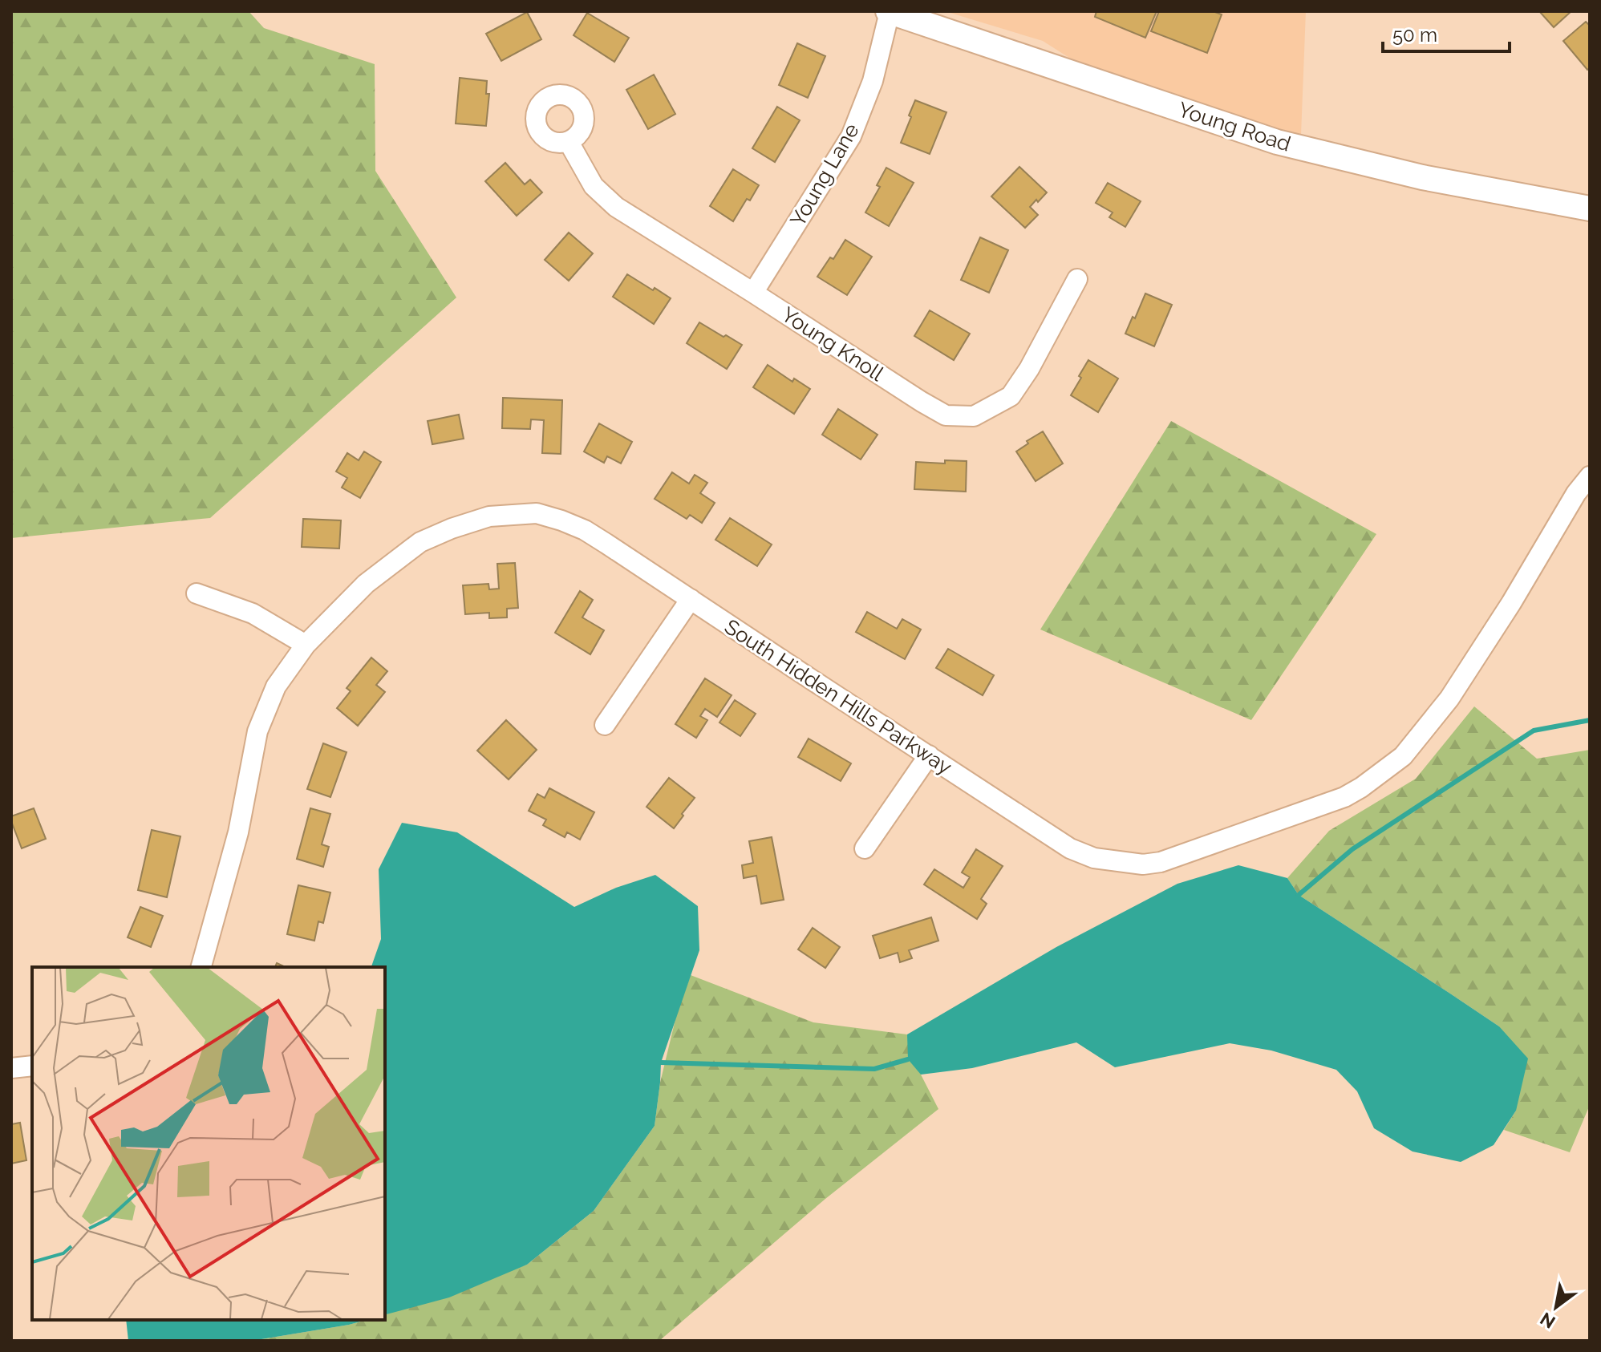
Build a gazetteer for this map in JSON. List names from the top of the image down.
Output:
{
  "streets": {
    "street": [
      "Young Road",
      "Young Lane",
      "Young Knoll",
      "South Hidden Hills Parkway"
    ]
  },
  "crossings": [
    ["Young Road", "Young Lane"],
    ["Young Lane", "Young Knoll"]
  ],
  "scale_bar": "50 m",
  "north": "bottom left"
}
